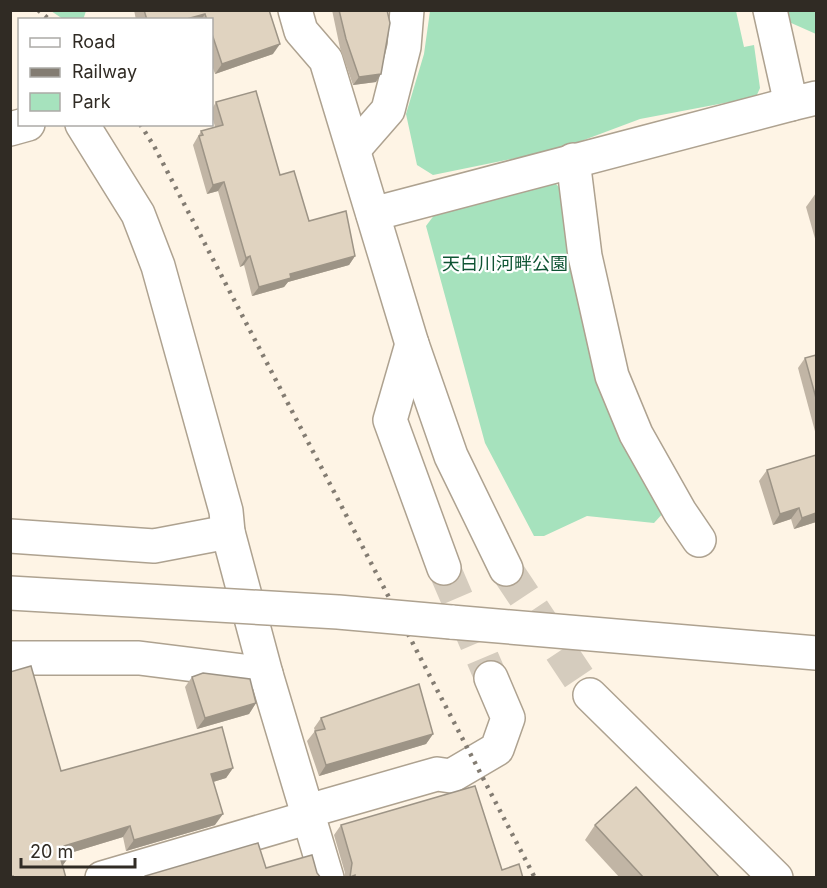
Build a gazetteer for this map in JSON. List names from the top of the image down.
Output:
{
  "parks": ["天白川河畔公園"],
  "legend": ["Road", "Railway", "Park"],
  "scale_bar": "20 m"
}
